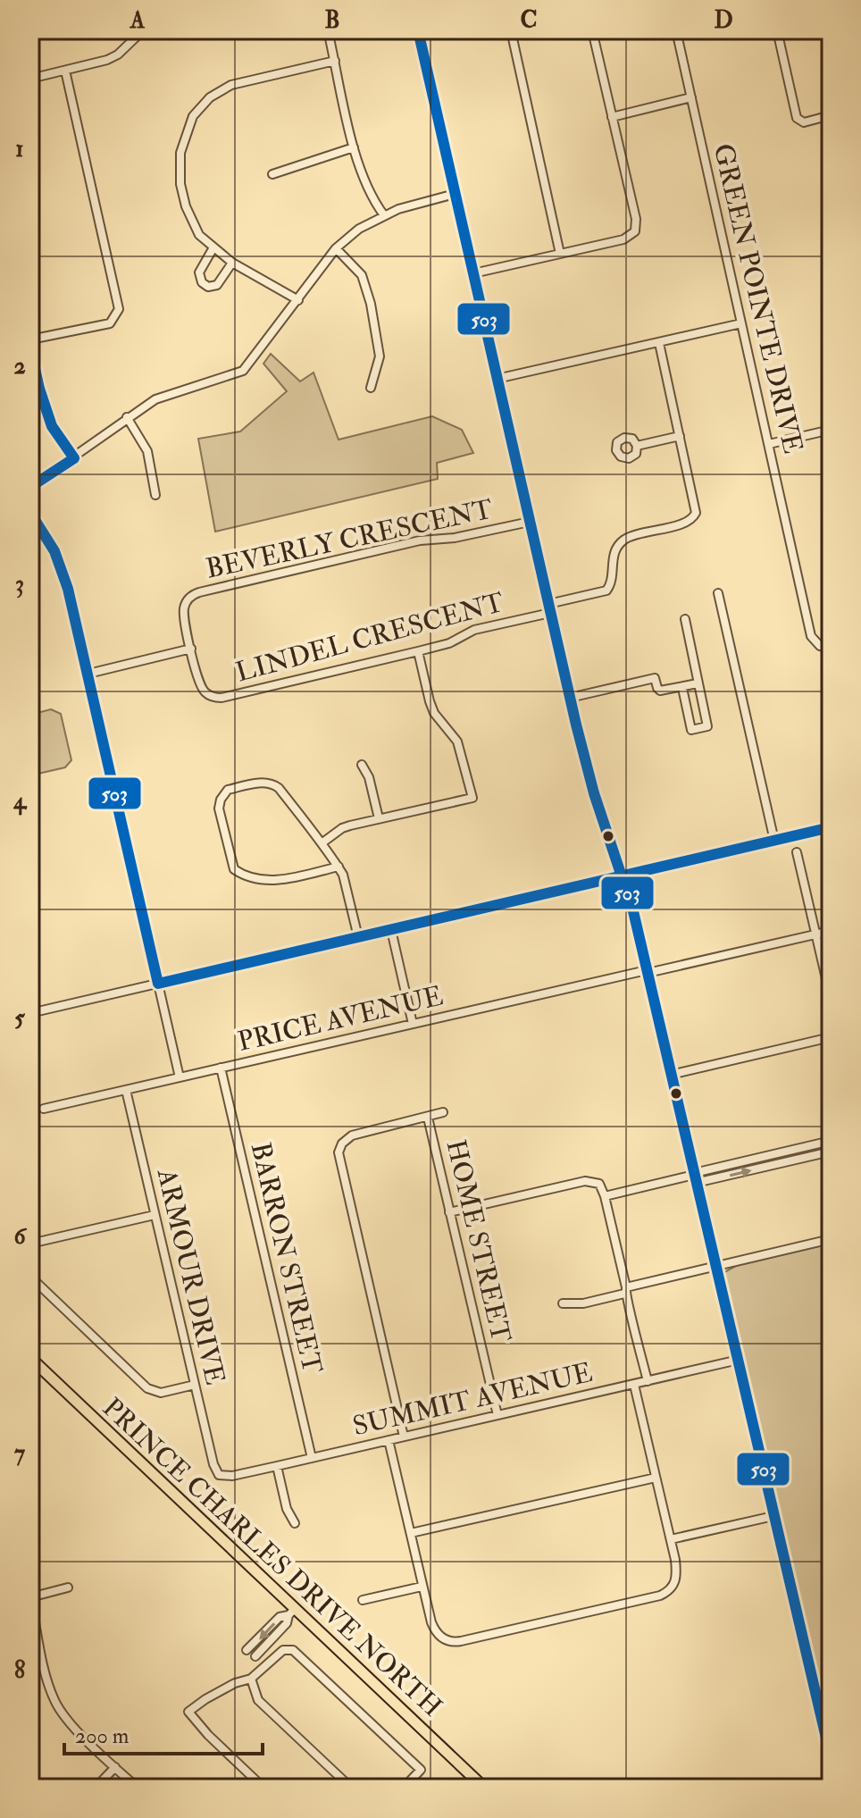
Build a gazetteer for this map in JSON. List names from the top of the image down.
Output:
{
  "streets": {
    "main road": ["PRINCE CHARLES DRIVE NORTH"],
    "street": [
      "GREEN POINTE DRIVE",
      "BEVERLY CRESCENT",
      "LINDEL CRESCENT",
      "PRICE AVENUE",
      "HOME STREET",
      "BARRON STREET",
      "ARMOUR DRIVE",
      "SUMMIT AVENUE"
    ]
  },
  "crossings": [
    ["BEVERLY CRESCENT", "LINDEL CRESCENT"],
    ["PRICE AVENUE", "BARRON STREET"],
    ["PRICE AVENUE", "ARMOUR DRIVE"],
    ["HOME STREET", "SUMMIT AVENUE"],
    ["BARRON STREET", "SUMMIT AVENUE"],
    ["ARMOUR DRIVE", "SUMMIT AVENUE"]
  ],
  "lines": ["transit line 503"],
  "scale_bar": "200 m",
  "grid": {
    "columns": [
      "A",
      "B",
      "C",
      "D"
    ],
    "rows": [
      "1",
      "2",
      "3",
      "4",
      "5",
      "6",
      "7",
      "8"
    ]
  }
}
